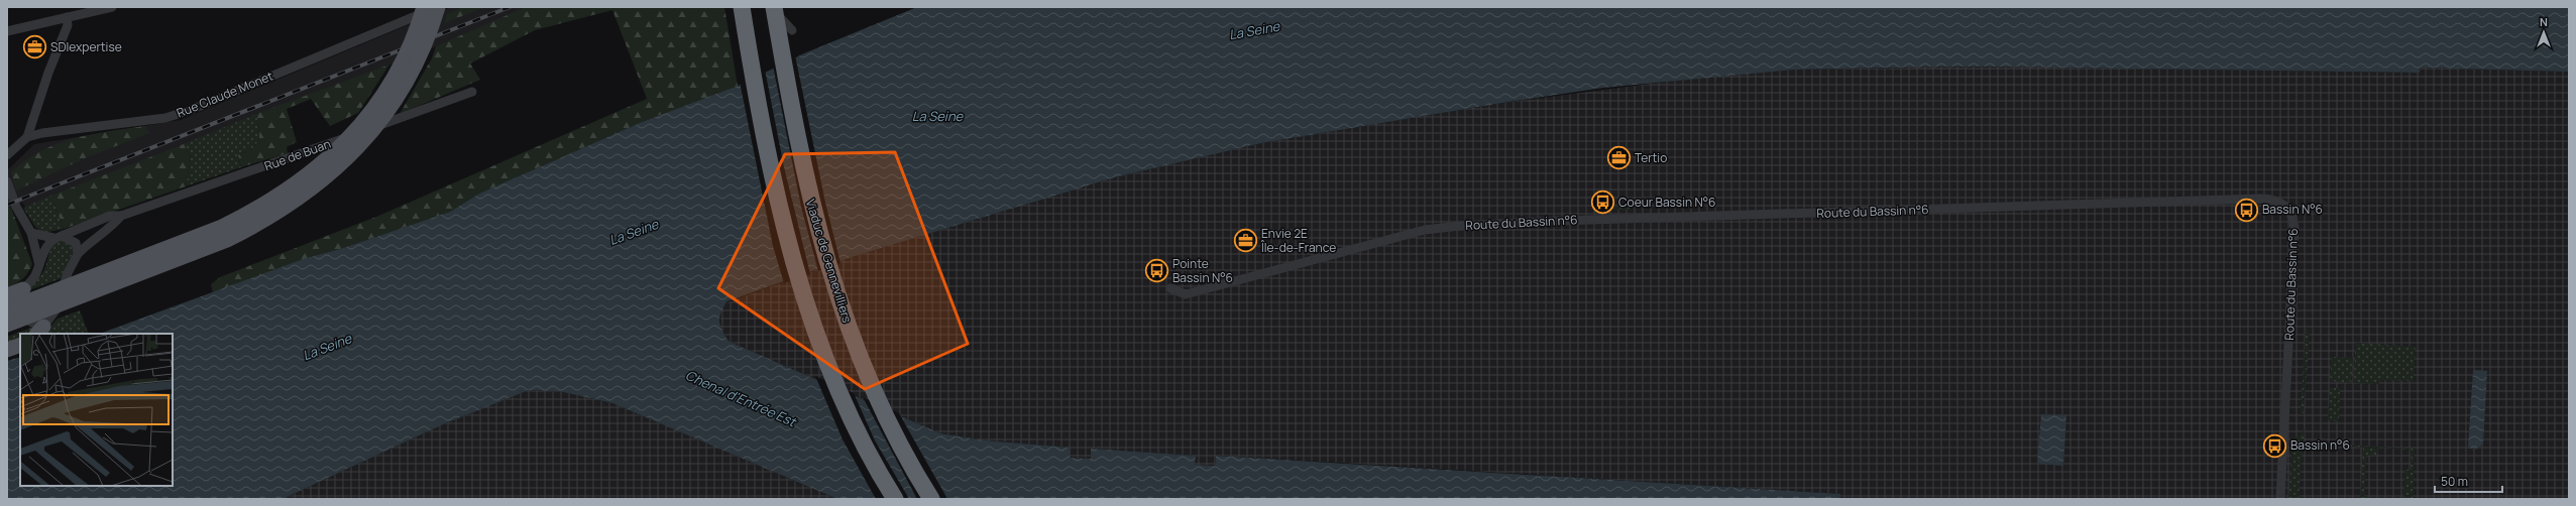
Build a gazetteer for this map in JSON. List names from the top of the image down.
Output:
{
  "streets": {
    "highway": ["Viaduc de Gennevilliers"],
    "street": ["Rue Claude Monet", "Rue de Buan", "Route du Bassin n°6"]
  },
  "water": ["La Seine", "Chenal d'Entrée Est"],
  "places": {
    "office": ["SDIexpertise", "Tertio", "Envie 2E Île-de-France"],
    "bus stop": [
      "Coeur Bassin N°6",
      "Bassin N°6",
      "Pointe Bassin N°6",
      "Bassin n°6"
    ]
  },
  "scale_bar": "50 m",
  "north": "top"
}
